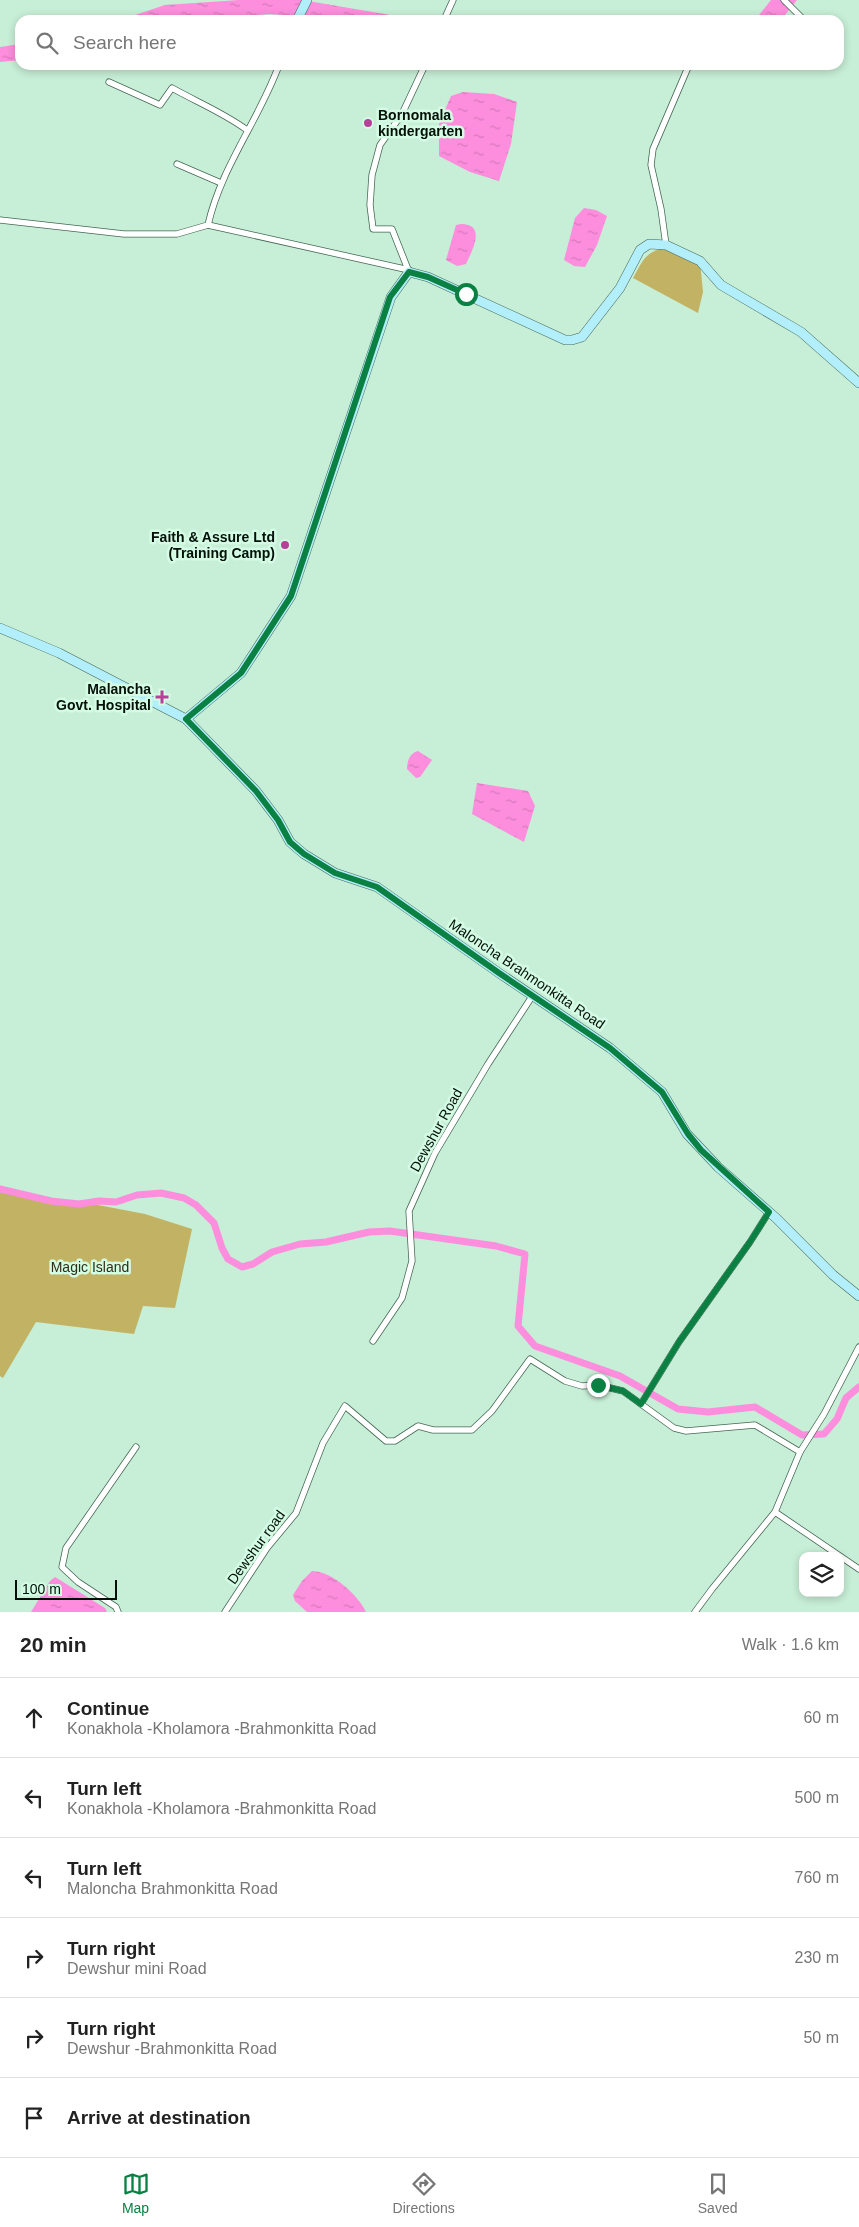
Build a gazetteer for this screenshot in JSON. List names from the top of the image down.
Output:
{
  "streets": {
    "main road": ["Maloncha Brahmonkitta Road"],
    "street": ["Dewshur Road", "Dewshur road"]
  },
  "crossings": [
    ["Maloncha Brahmonkitta Road", "Dewshur Road"]
  ],
  "parks": ["Magic Island"],
  "places": {
    "other": ["Bornomala kindergarten", "Faith & Assure Ltd (Training Camp)"],
    "health": ["Malancha Govt. Hospital"]
  },
  "scale_bar": "100 m",
  "page": {
    "search": "Search here",
    "scale": "100 m",
    "heading": ["20 min", "Walk · 1.6 km"],
    "list": [
      ["Continue", "Konakhola -Kholamora -Brahmonkitta Road", "60 m"],
      ["Turn left", "Konakhola -Kholamora -Brahmonkitta Road", "500 m"],
      ["Turn left", "Maloncha Brahmonkitta Road", "760 m"],
      ["Turn right", "Dewshur mini Road", "230 m"],
      ["Turn right", "Dewshur -Brahmonkitta Road", "50 m"],
      "Arrive at destination"
    ],
    "nav": ["Map", "Directions", "Saved"]
  }
}
